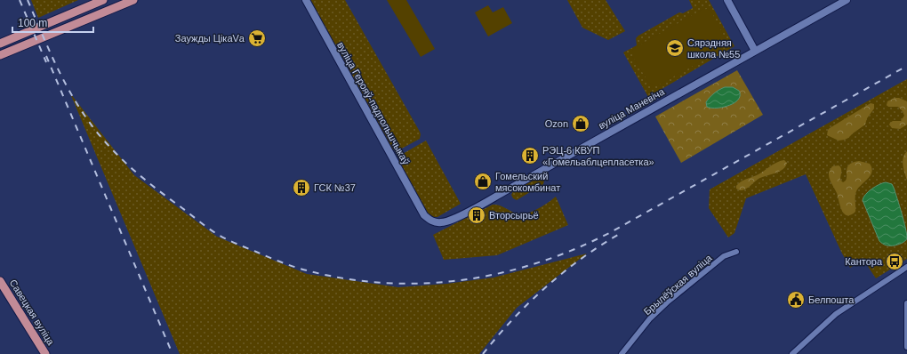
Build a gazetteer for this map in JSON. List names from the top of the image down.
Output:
{
  "streets": {
    "main road": ["Савецкая вуліца"],
    "street": ["вуліца Герояў-падпольшчыкаў", "вуліца Маневіча", "Брылёўская вуліца"]
  },
  "crossings": [
    ["вуліца Герояў-падпольшчыкаў", "вуліца Маневіча"]
  ],
  "places": {
    "supermarket": ["Заужды ЦікаVа"],
    "school or university": ["Сярэдняя школа №55"],
    "shop": ["Ozon", "Гомельский мясокомбинат"],
    "building": ["РЭЦ-6 КВУП «Гомельаблцепласетка»", "ГСК №37", "Вторсырьё"],
    "bus stop": ["Кантора"],
    "public building": ["Белпошта"]
  },
  "scale_bar": "100 m"
}
